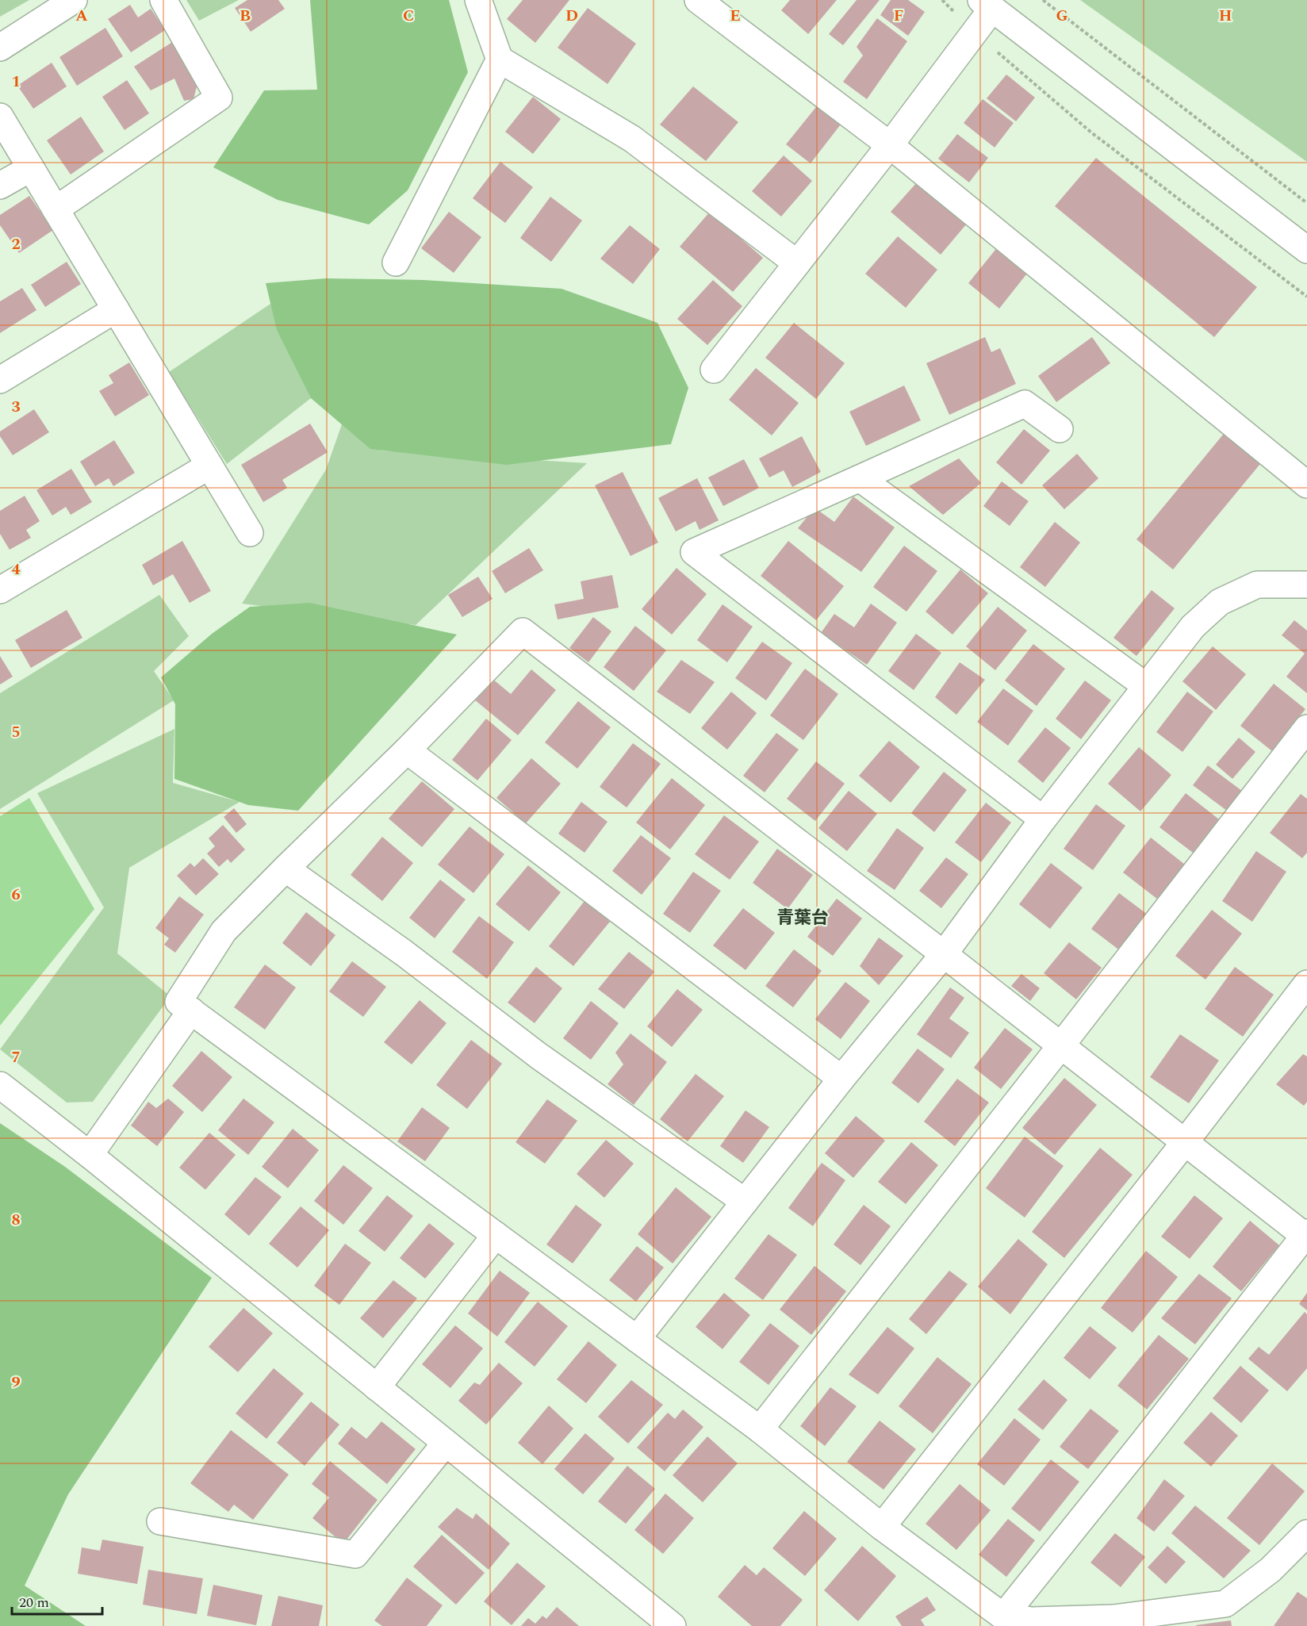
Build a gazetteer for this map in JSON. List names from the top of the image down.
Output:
{
  "districts": ["青葉台"],
  "scale_bar": "20 m",
  "grid": {
    "columns": [
      "A",
      "B",
      "C",
      "D",
      "E",
      "F",
      "G",
      "H"
    ],
    "rows": [
      "1",
      "2",
      "3",
      "4",
      "5",
      "6",
      "7",
      "8",
      "9"
    ]
  }
}
